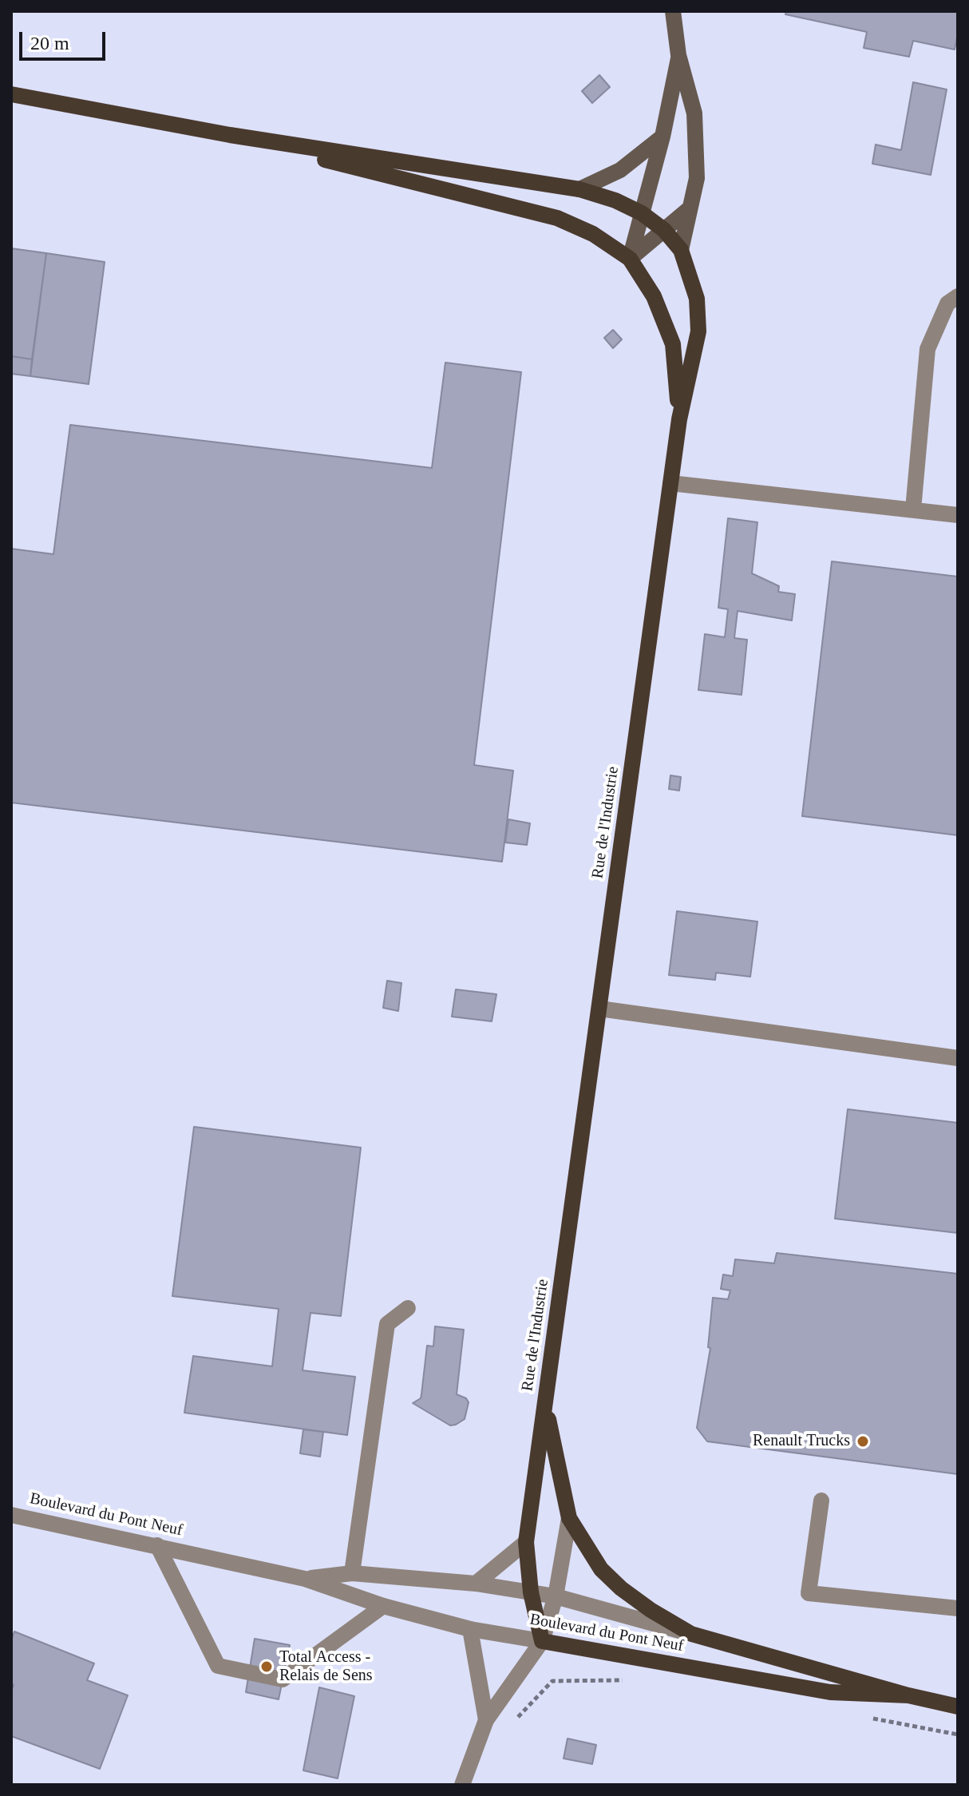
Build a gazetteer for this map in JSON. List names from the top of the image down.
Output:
{
  "streets": {
    "main road": ["Rue de l'Industrie", "Boulevard du Pont Neuf"]
  },
  "crossings": [
    ["Rue de l'Industrie", "Boulevard du Pont Neuf"]
  ],
  "places": ["Renault Trucks", "Total Access - Relais de Sens"],
  "scale_bar": "20 m"
}
